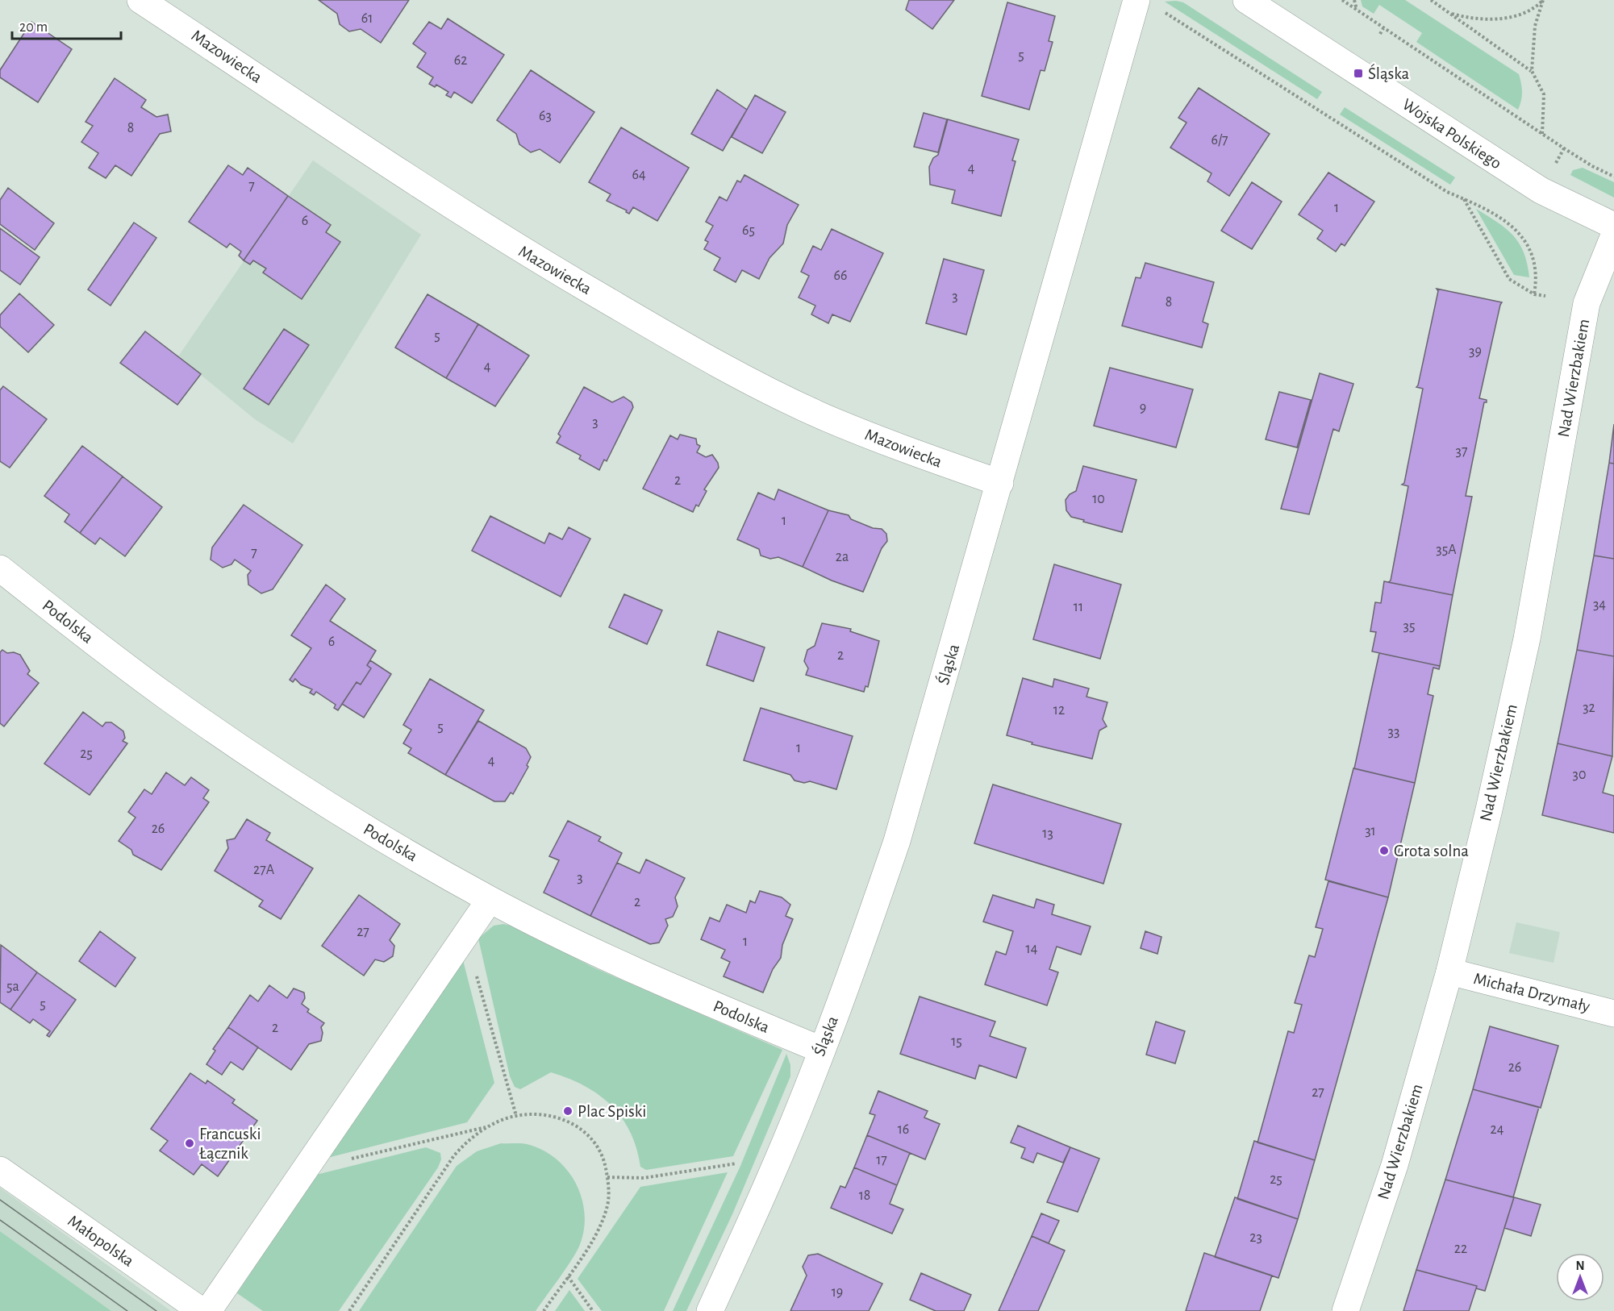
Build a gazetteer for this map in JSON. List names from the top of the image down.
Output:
{
  "streets": {
    "street": [
      "Mazowiecka",
      "Wojska Polskiego",
      "Nad Wierzbakiem",
      "Podolska",
      "Śląska",
      "Michała Drzymały",
      "Małopolska"
    ]
  },
  "crossings": [
    ["Mazowiecka", "Śląska"],
    ["Nad Wierzbakiem", "Michała Drzymały"],
    ["Podolska", "Śląska"]
  ],
  "places": {
    "transit": ["Śląska"],
    "other": ["Grota solna", "Plac Spiski", "Francuski Łącznik"]
  },
  "house_numbers": [
    "61",
    "5",
    "62",
    "63",
    "8",
    "6/7",
    "4",
    "64",
    "7",
    "1",
    "6",
    "65",
    "66",
    "3",
    "8",
    "5",
    "39",
    "4",
    "9",
    "3",
    "37",
    "2",
    "10",
    "1",
    "35A",
    "7",
    "2a",
    "34",
    "11",
    "35",
    "6",
    "2",
    "32",
    "12",
    "5",
    "33",
    "1",
    "25",
    "4",
    "30",
    "26",
    "31",
    "13",
    "27A",
    "3",
    "2",
    "27",
    "1",
    "14",
    "5a",
    "5",
    "2",
    "15",
    "26",
    "27",
    "16",
    "24",
    "17",
    "25",
    "18",
    "23",
    "22",
    "19"
  ],
  "scale_bar": "20 m",
  "north": "top"
}
